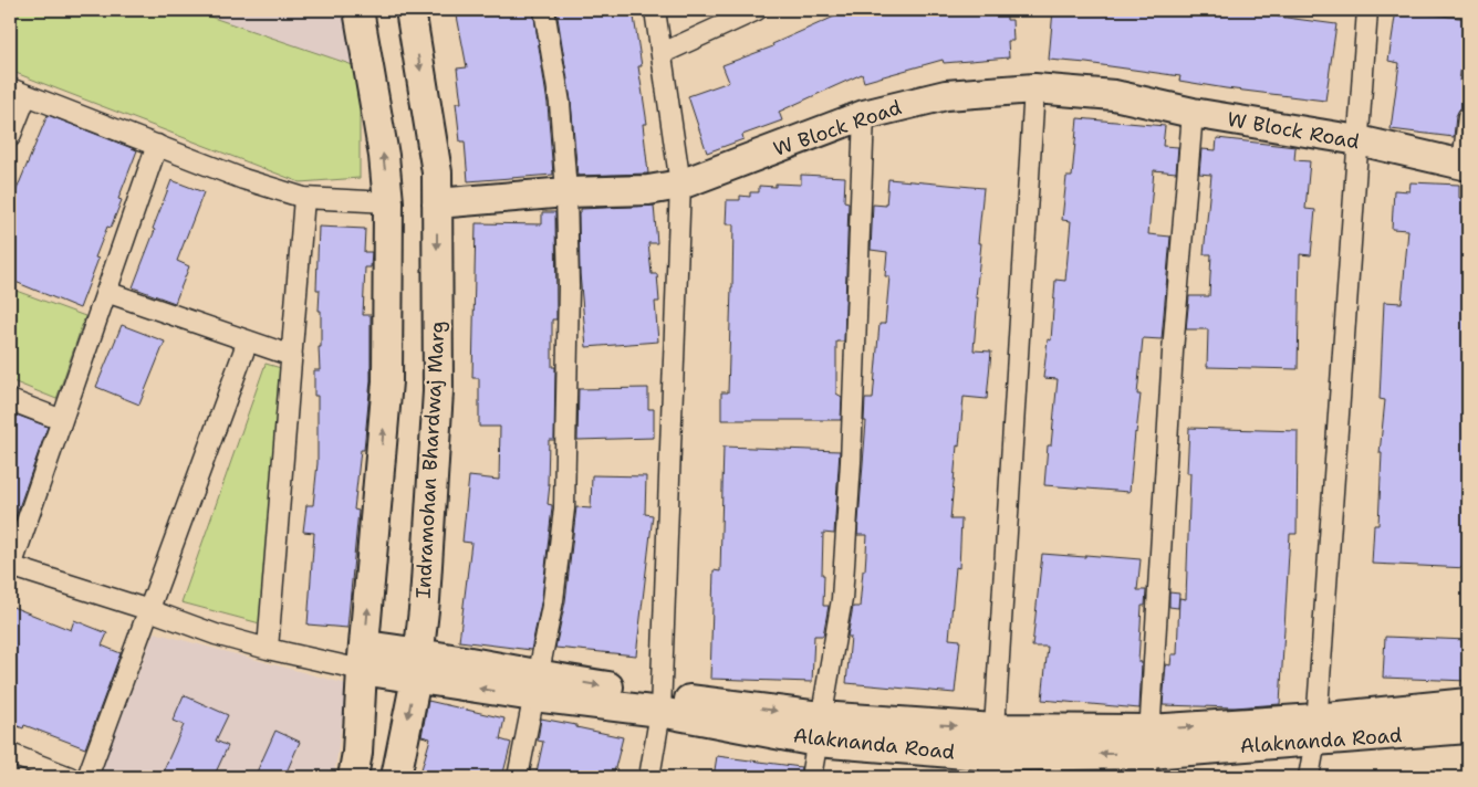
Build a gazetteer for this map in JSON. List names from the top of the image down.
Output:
{
  "streets": {
    "street": ["W Block Road", "Indramohan Bhardwaj Marg", "Alaknanda Road"]
  },
  "crossings": [
    ["W Block Road", "Indramohan Bhardwaj Marg"],
    ["Indramohan Bhardwaj Marg", "Alaknanda Road"]
  ]
}
